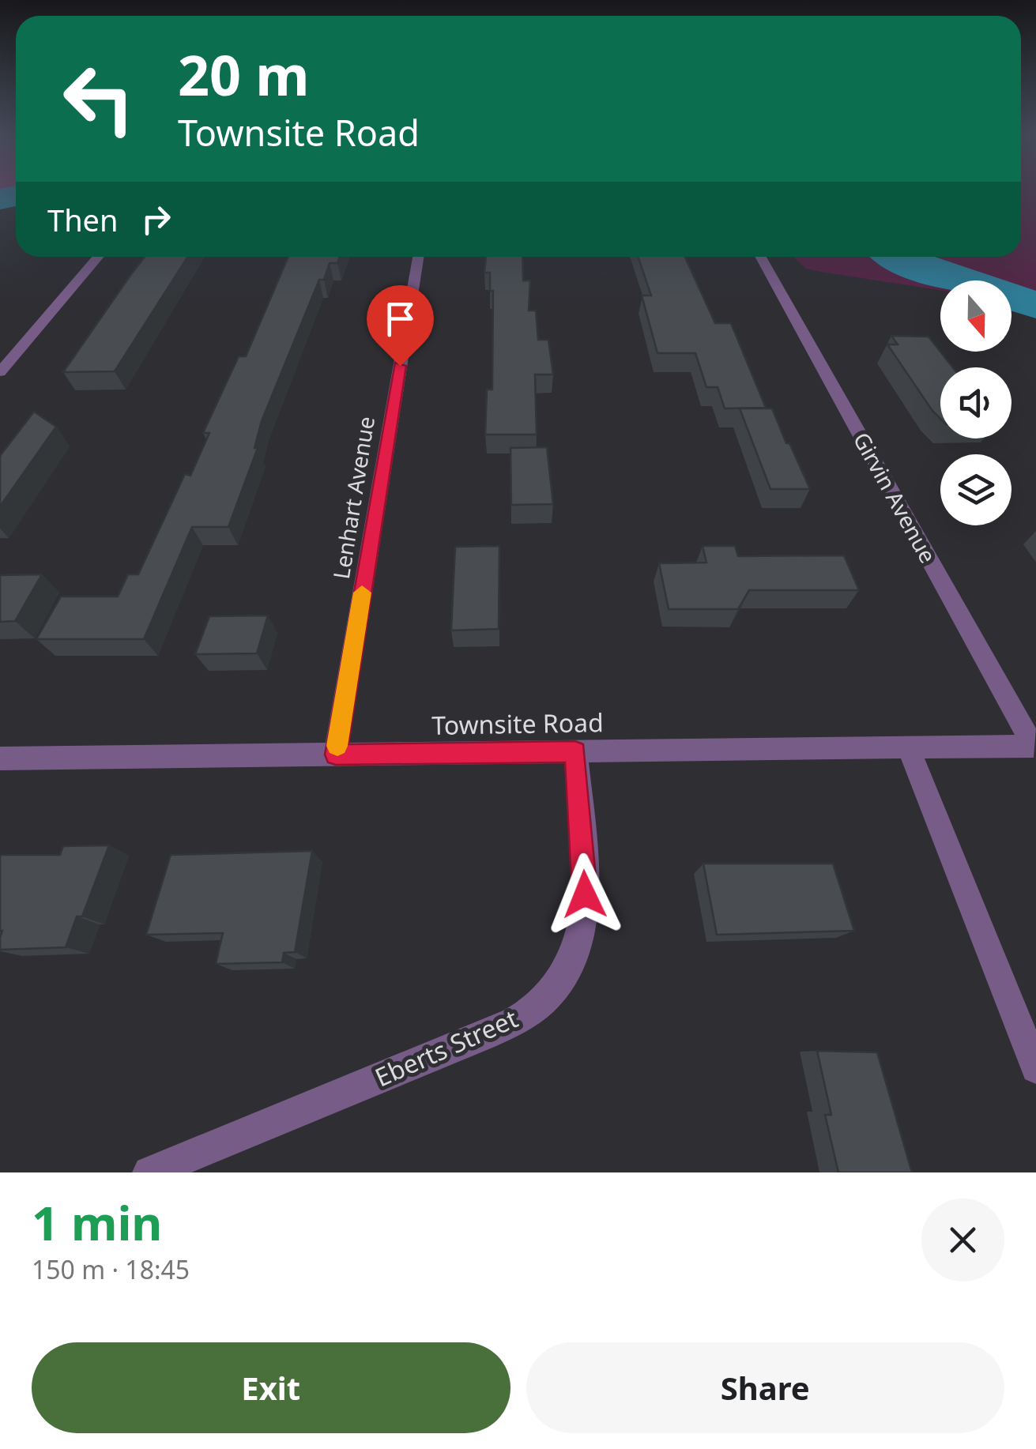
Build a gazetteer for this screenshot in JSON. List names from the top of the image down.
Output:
{
  "streets": {
    "street": [
      "Lenhart Avenue",
      "Girvin Avenue",
      "Townsite Road",
      "Eberts Street"
    ]
  },
  "crossings": [
    ["Lenhart Avenue", "Townsite Road"],
    ["Girvin Avenue", "Townsite Road"],
    ["Townsite Road", "Eberts Street"]
  ],
  "north": "bottom",
  "page": {
    "turn": ["20 m", "Townsite Road"],
    "then": "Then",
    "heading": ["1 min", "150 m · 18:45"],
    "buttons": ["Exit", "Share"]
  }
}
